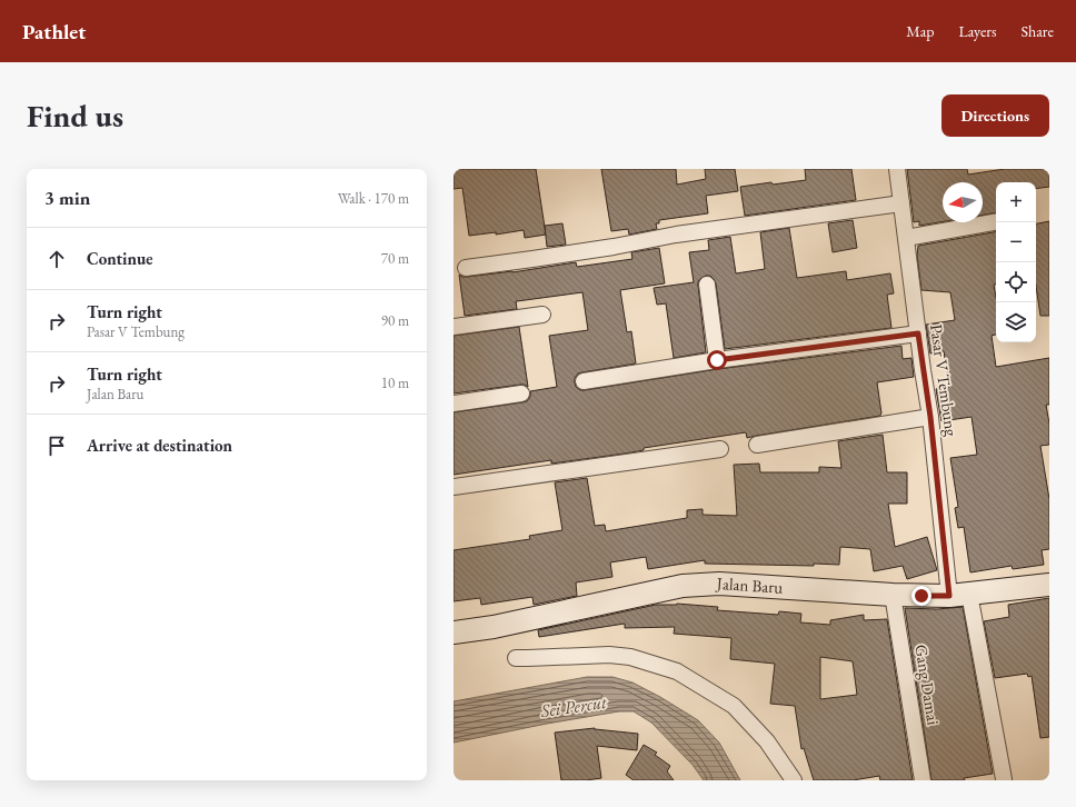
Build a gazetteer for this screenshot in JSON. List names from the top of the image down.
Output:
{
  "streets": {
    "main road": ["Jalan Baru"],
    "street": ["Pasar V Tembung", "Gang Damai"]
  },
  "crossings": [
    ["Pasar V Tembung", "Jalan Baru"],
    ["Jalan Baru", "Gang Damai"]
  ],
  "water": ["Sei Percut"],
  "north": "left",
  "page": {
    "header": "Pathlet",
    "nav": ["Map", "Layers", "Share"],
    "buttons": "Directions",
    "title": "Find us",
    "heading": ["3 min", "Walk · 170 m"],
    "map_buttons": ["+", "−"],
    "list": [
      ["Continue", "70 m"],
      ["Turn right", "Pasar V Tembung", "90 m"],
      ["Turn right", "Jalan Baru", "10 m"],
      "Arrive at destination"
    ]
  }
}
